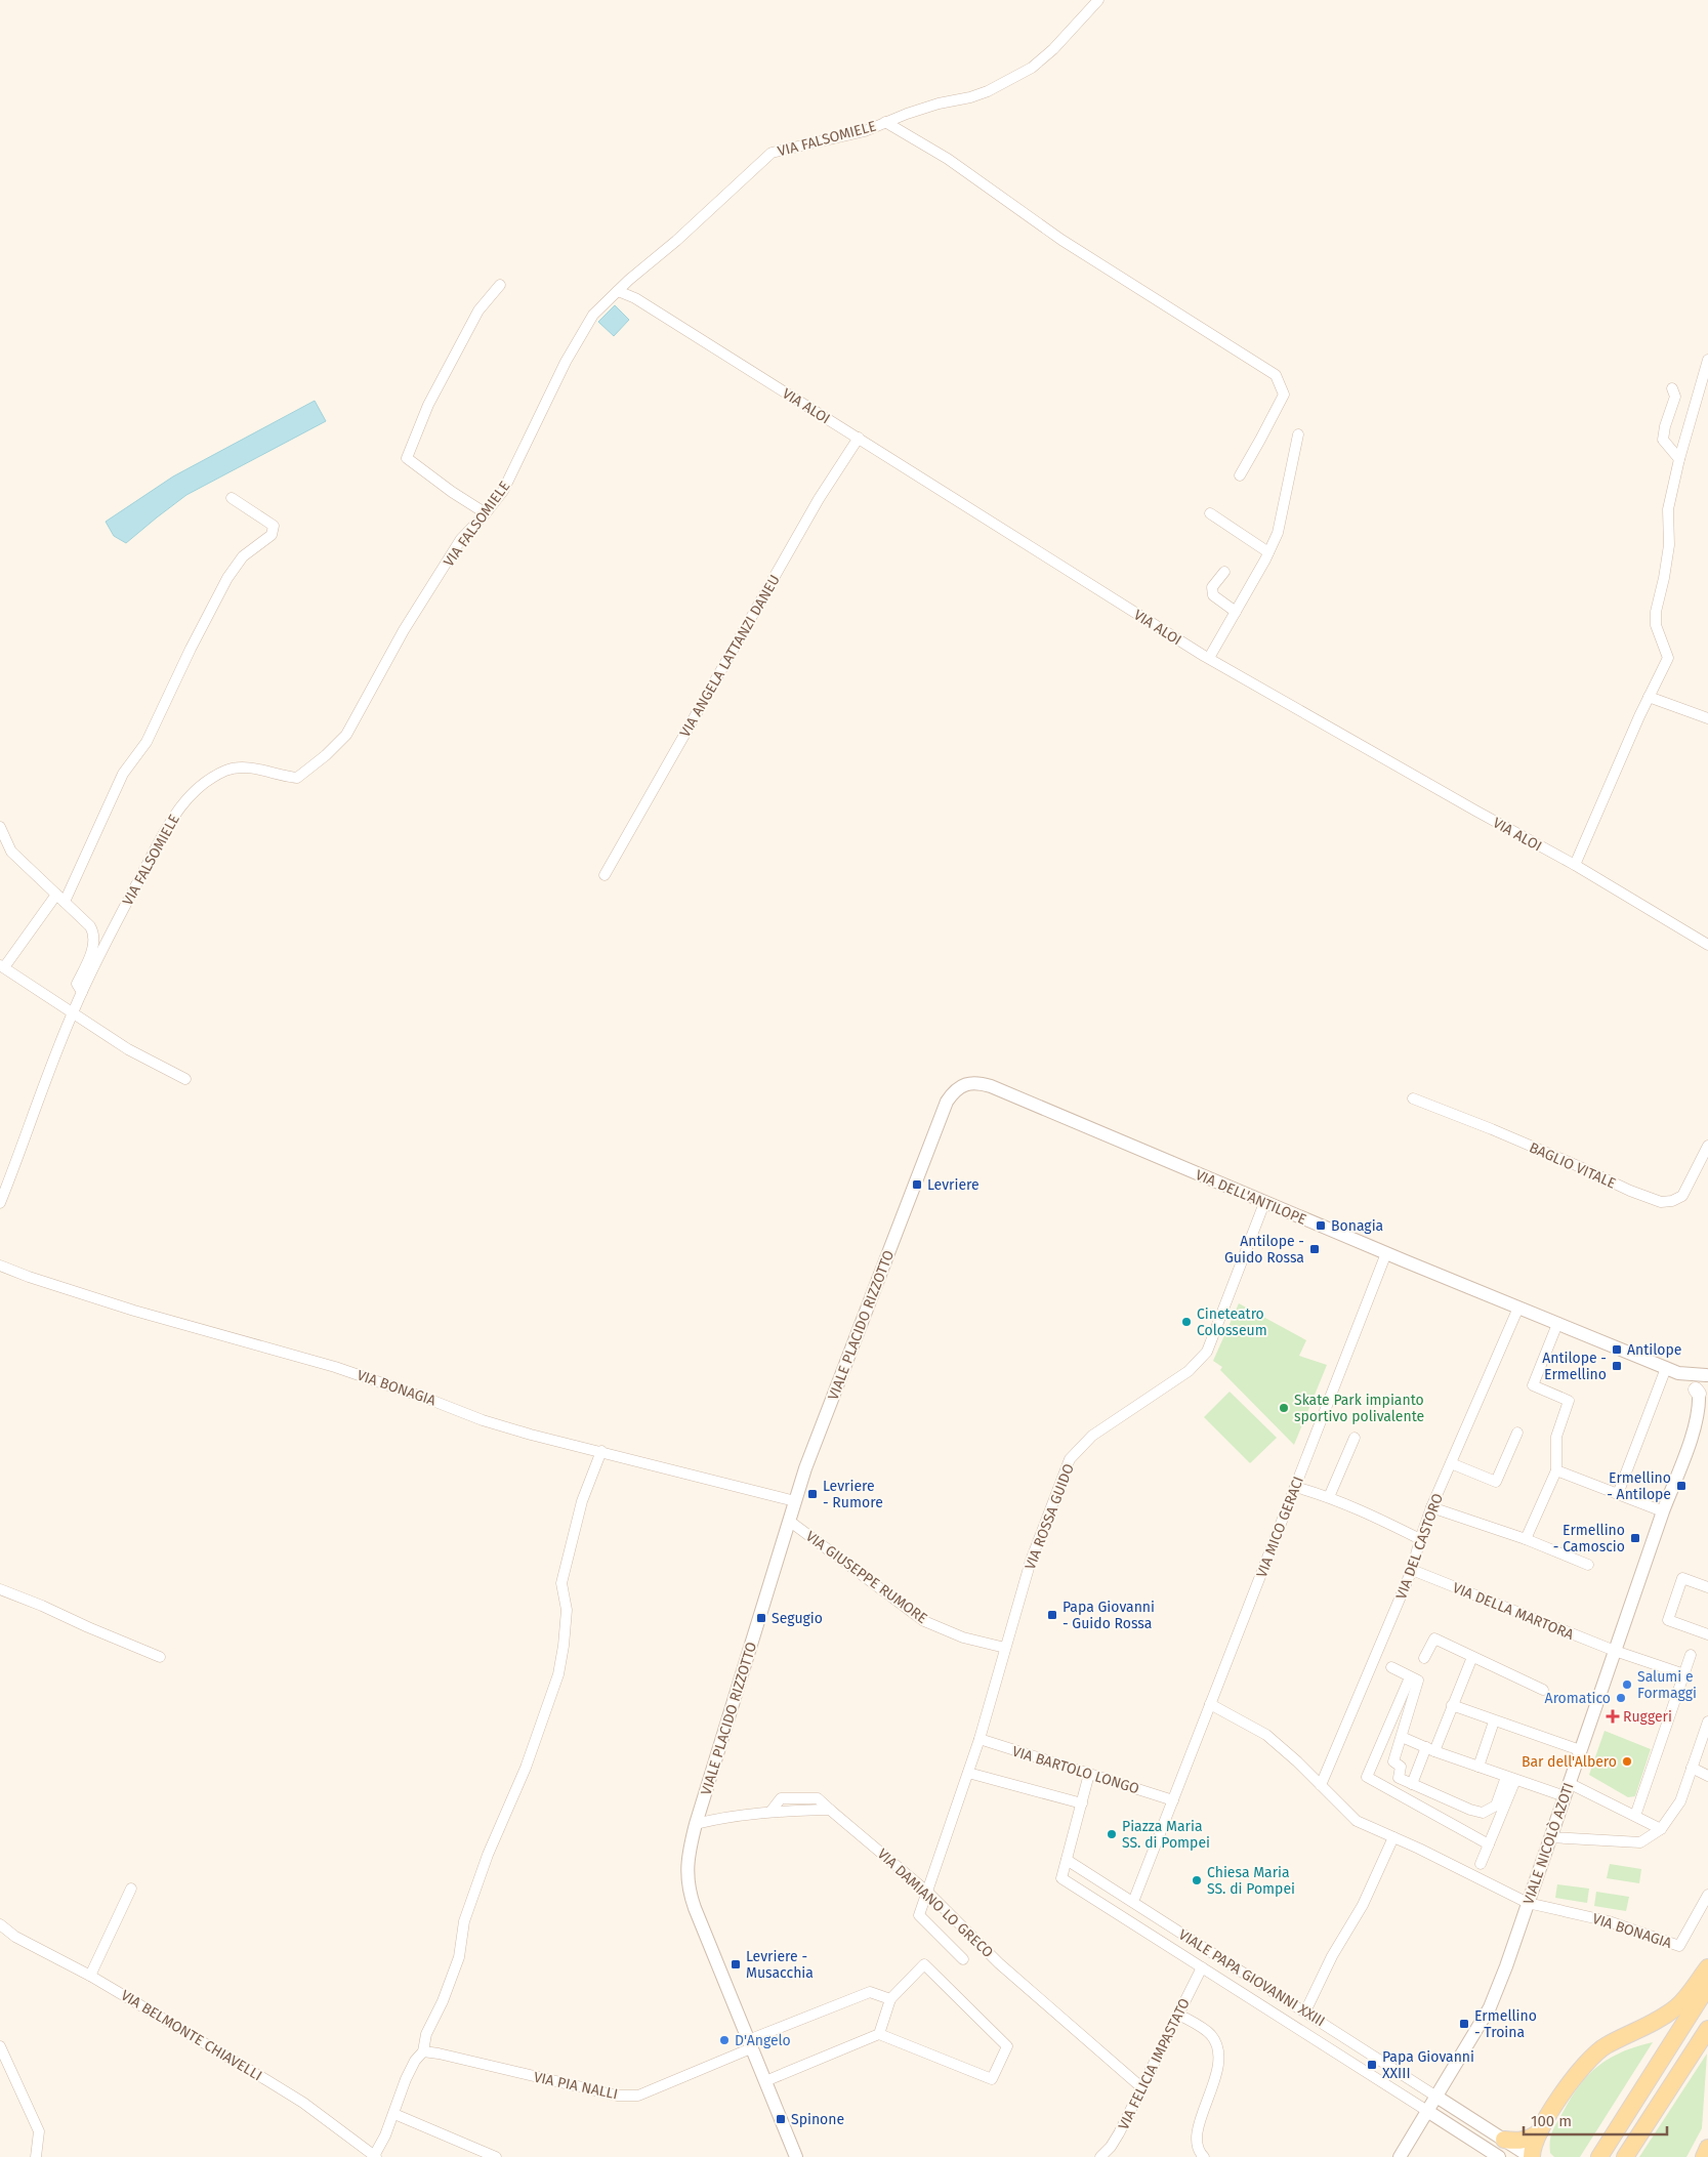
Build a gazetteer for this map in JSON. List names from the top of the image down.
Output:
{
  "streets": {
    "street": [
      "VIA FALSOMIELE",
      "VIA ALOI",
      "VIA ANGELA LATTANZI DANEU",
      "BAGLIO VITALE",
      "VIA DELL'ANTILOPE",
      "VIALE PLACIDO RIZZOTTO",
      "VIA BONAGIA",
      "VIA ROSSA GUIDO",
      "VIA MICO GERACI",
      "VIA DEL CASTORO",
      "VIA GIUSEPPE RUMORE",
      "VIA DELLA MARTORA",
      "VIA BARTOLO LONGO",
      "VIALE NICOLÒ AZOTI",
      "VIA DAMIANO LO GRECO",
      "VIALE PAPA GIOVANNI XXIII",
      "VIA BELMONTE CHIAVELLI",
      "VIA FELICIA IMPASTATO",
      "VIA PIA NALLI"
    ]
  },
  "crossings": [
    ["VIA FALSOMIELE", "VIA ALOI"],
    ["VIA ALOI", "VIA ANGELA LATTANZI DANEU"],
    ["VIA DELL'ANTILOPE", "VIALE PLACIDO RIZZOTTO"],
    ["VIA DELL'ANTILOPE", "VIA ROSSA GUIDO"],
    ["VIA DELL'ANTILOPE", "VIA MICO GERACI"],
    ["VIA DELL'ANTILOPE", "VIA DEL CASTORO"],
    ["VIALE PLACIDO RIZZOTTO", "VIA BONAGIA"],
    ["VIALE PLACIDO RIZZOTTO", "VIA GIUSEPPE RUMORE"],
    ["VIALE PLACIDO RIZZOTTO", "VIA DAMIANO LO GRECO"],
    ["VIALE PLACIDO RIZZOTTO", "VIA PIA NALLI"],
    ["VIA BONAGIA", "VIALE NICOLÒ AZOTI"],
    ["VIA ROSSA GUIDO", "VIA GIUSEPPE RUMORE"],
    ["VIA ROSSA GUIDO", "VIA BARTOLO LONGO"],
    ["VIA ROSSA GUIDO", "VIA DAMIANO LO GRECO"],
    ["VIA MICO GERACI", "VIA BARTOLO LONGO"],
    ["VIA MICO GERACI", "VIALE PAPA GIOVANNI XXIII"],
    ["VIA DEL CASTORO", "VIA DELLA MARTORA"],
    ["VIA DELLA MARTORA", "VIALE NICOLÒ AZOTI"],
    ["VIALE NICOLÒ AZOTI", "VIALE PAPA GIOVANNI XXIII"],
    ["VIA DAMIANO LO GRECO", "VIA FELICIA IMPASTATO"],
    ["VIALE PAPA GIOVANNI XXIII", "VIA FELICIA IMPASTATO"]
  ],
  "places": {
    "transit": [
      "Levriere",
      "Bonagia",
      "Antilope - Guido Rossa",
      "Antilope",
      "Antilope - Ermellino",
      "Ermellino - Antilope",
      "Levriere - Rumore",
      "Ermellino - Camoscio",
      "Papa Giovanni - Guido Rossa",
      "Segugio",
      "Levriere - Musacchia",
      "Ermellino - Troina",
      "Papa Giovanni XXIII",
      "Spinone"
    ],
    "other": [
      "Cineteatro Colosseum",
      "Skate Park impianto sportivo polivalente",
      "Salumi e Formaggi",
      "Aromatico",
      "Bar dell'Albero",
      "Piazza Maria SS. di Pompei",
      "Chiesa Maria SS. di Pompei",
      "D'Angelo"
    ],
    "health": ["Ruggeri"]
  },
  "scale_bar": "100 m"
}
